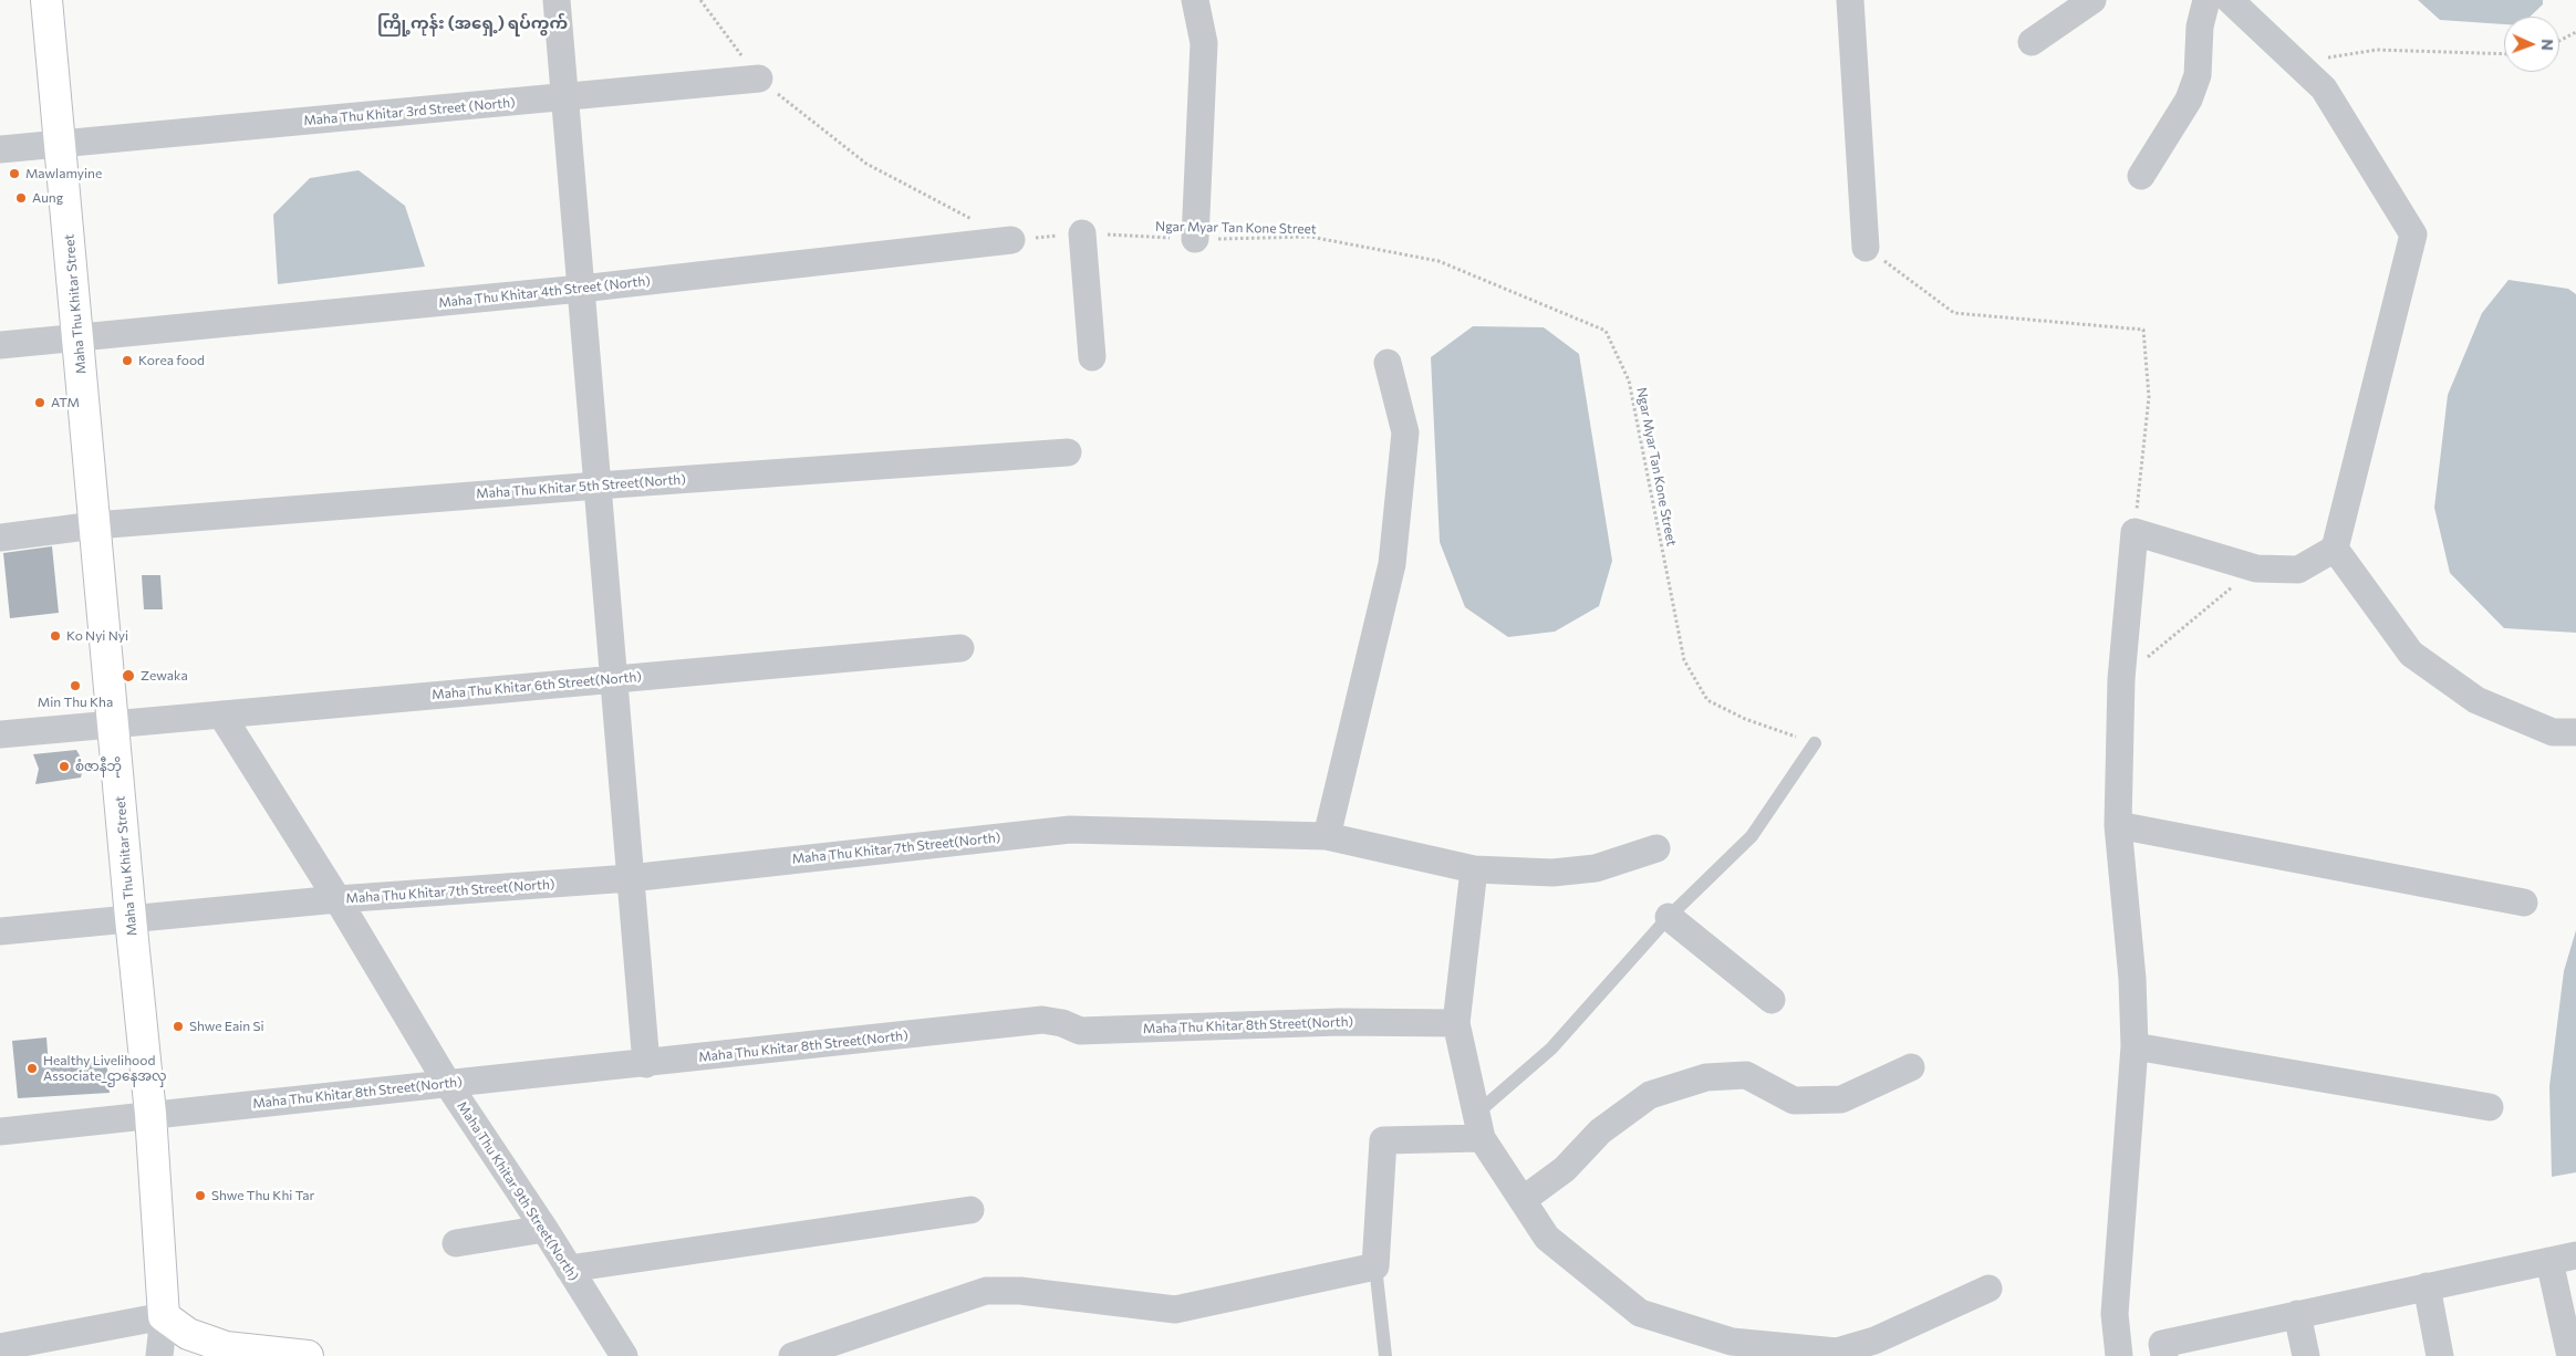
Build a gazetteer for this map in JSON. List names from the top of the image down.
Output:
{
  "streets": {
    "street": [
      "Maha Thu Khitar 3rd Street (North)",
      "Maha Thu Khitar 4th Street (North)",
      "Maha Thu Khitar Street",
      "Maha Thu Khitar 5th Street(North)",
      "Maha Thu Khitar 6th Street(North)",
      "Maha Thu Khitar 7th Street(North)",
      "Maha Thu Khitar 8th Street(North)",
      "Maha Thu Khitar 9th Street(North)"
    ],
    "path": ["Ngar Myar Tan Kone Street"]
  },
  "crossings": [
    ["Maha Thu Khitar 3rd Street (North)", "Maha Thu Khitar Street"],
    ["Ngar Myar Tan Kone Street", "Maha Thu Khitar 4th Street (North)"],
    ["Maha Thu Khitar 4th Street (North)", "Maha Thu Khitar Street"],
    ["Maha Thu Khitar Street", "Maha Thu Khitar 5th Street(North)"],
    ["Maha Thu Khitar Street", "Maha Thu Khitar 6th Street(North)"],
    ["Maha Thu Khitar Street", "Maha Thu Khitar 7th Street(North)"],
    ["Maha Thu Khitar Street", "Maha Thu Khitar 8th Street(North)"],
    ["Maha Thu Khitar 6th Street(North)", "Maha Thu Khitar 9th Street(North)"],
    ["Maha Thu Khitar 7th Street(North)", "Maha Thu Khitar 9th Street(North)"],
    ["Maha Thu Khitar 8th Street(North)", "Maha Thu Khitar 9th Street(North)"]
  ],
  "districts": ["ကြို့ကုန်း (အရှေ့) ရပ်ကွက်"],
  "places": [
    "Mawlamyine",
    "Aung",
    "Korea food",
    "ATM",
    "Ko Nyi Nyi",
    "Zewaka",
    "Min Thu Kha",
    "စံဇာနီဘို",
    "Shwe Eain Si",
    "Healthy Livelihood Associate_ဌာနေအလှ",
    "Shwe Thu Khi Tar"
  ],
  "north": "right"
}
